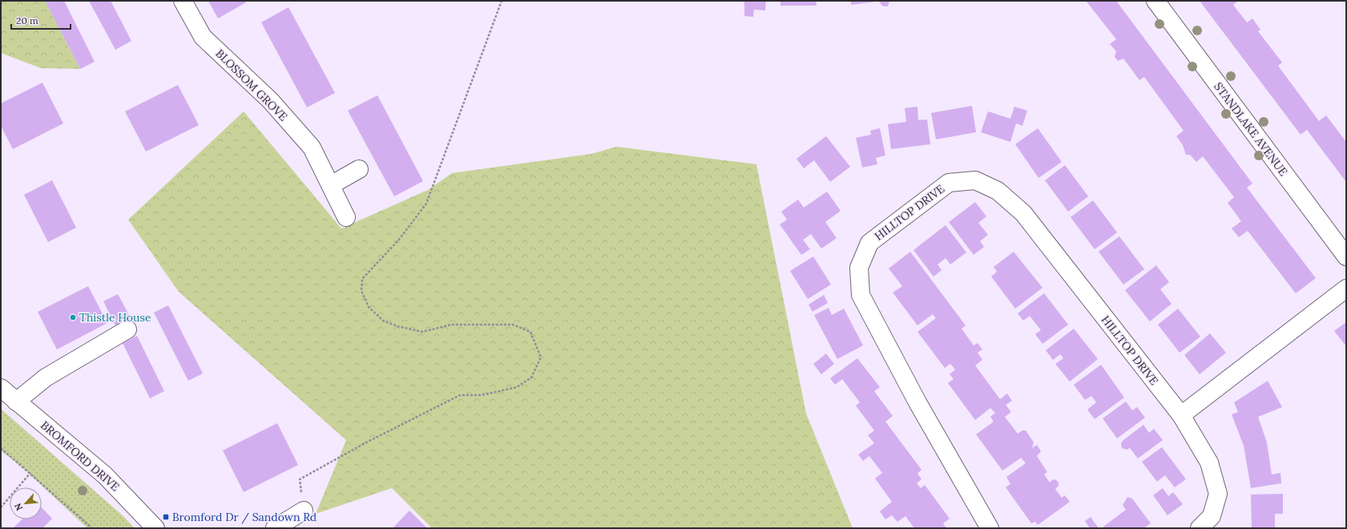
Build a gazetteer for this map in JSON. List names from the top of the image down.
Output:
{
  "streets": {
    "street": [
      "BLOSSOM GROVE",
      "STANDLAKE AVENUE",
      "HILLTOP DRIVE",
      "BROMFORD DRIVE"
    ]
  },
  "places": {
    "other": ["Thistle House"],
    "transit": ["Bromford Dr / Sandown Rd"]
  },
  "scale_bar": "20 m",
  "north": "bottom left"
}
